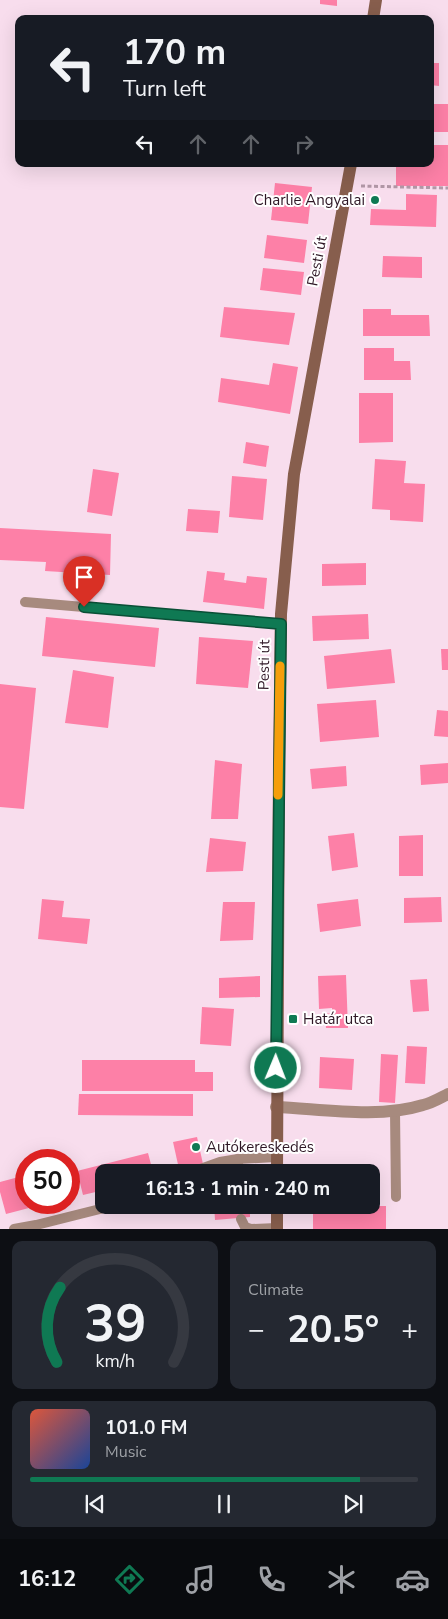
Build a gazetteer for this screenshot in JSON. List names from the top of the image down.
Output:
{
  "streets": {
    "main road": ["Pesti út"]
  },
  "places": {
    "other": ["Charlie Angyalai", "Autókereskedés"],
    "transit": ["Határ utca"]
  },
  "page": {
    "turn": ["170 m", "Turn left"],
    "limit": "50",
    "trip": "16:13 · 1 min · 240 m",
    "tile": "Climate",
    "heat": ["−", "20.5°", "+"],
    "song": ["101.0 FM", "Music"],
    "tabs": "16:12",
    "gauge": ["39", "km/h"]
  }
}
